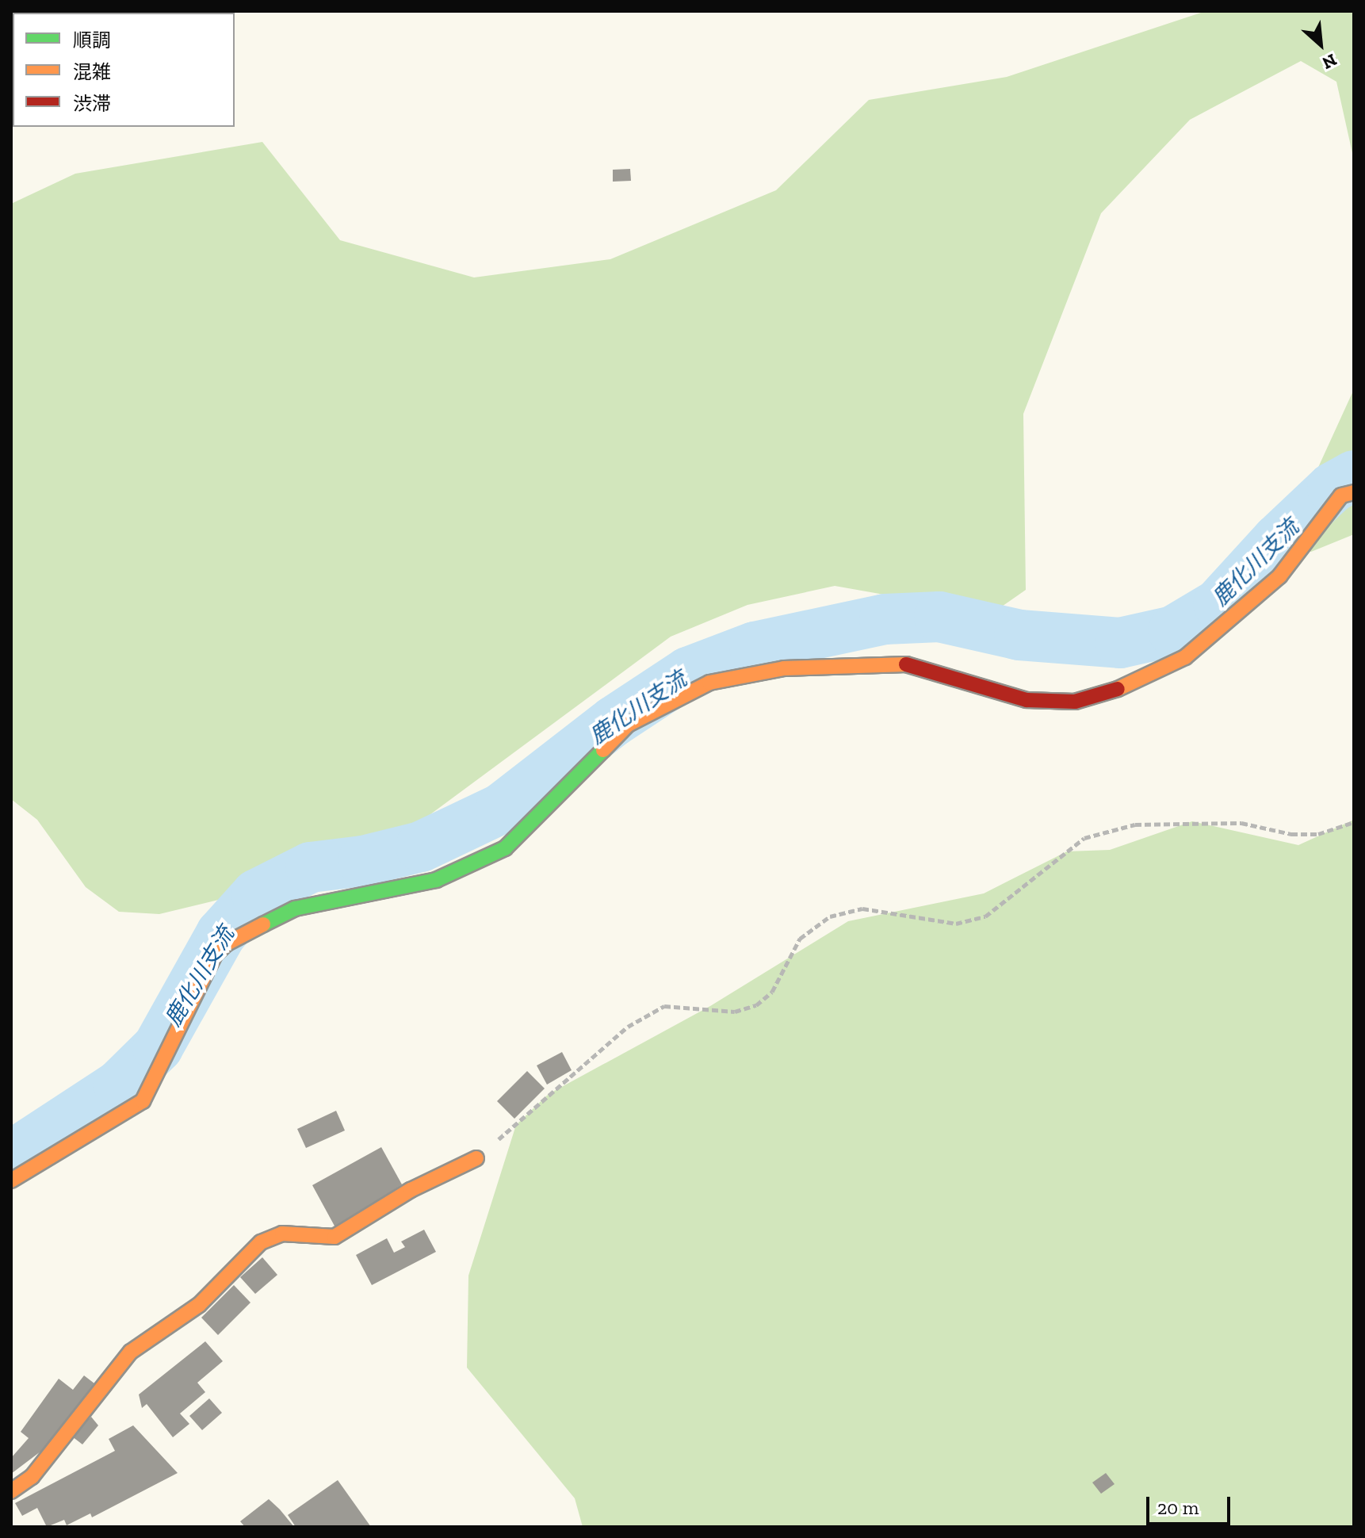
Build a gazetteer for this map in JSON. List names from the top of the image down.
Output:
{
  "water": ["鹿化川支流"],
  "legend": ["順調", "混雑", "渋滞"],
  "scale_bar": "20 m",
  "north": "bottom right"
}
